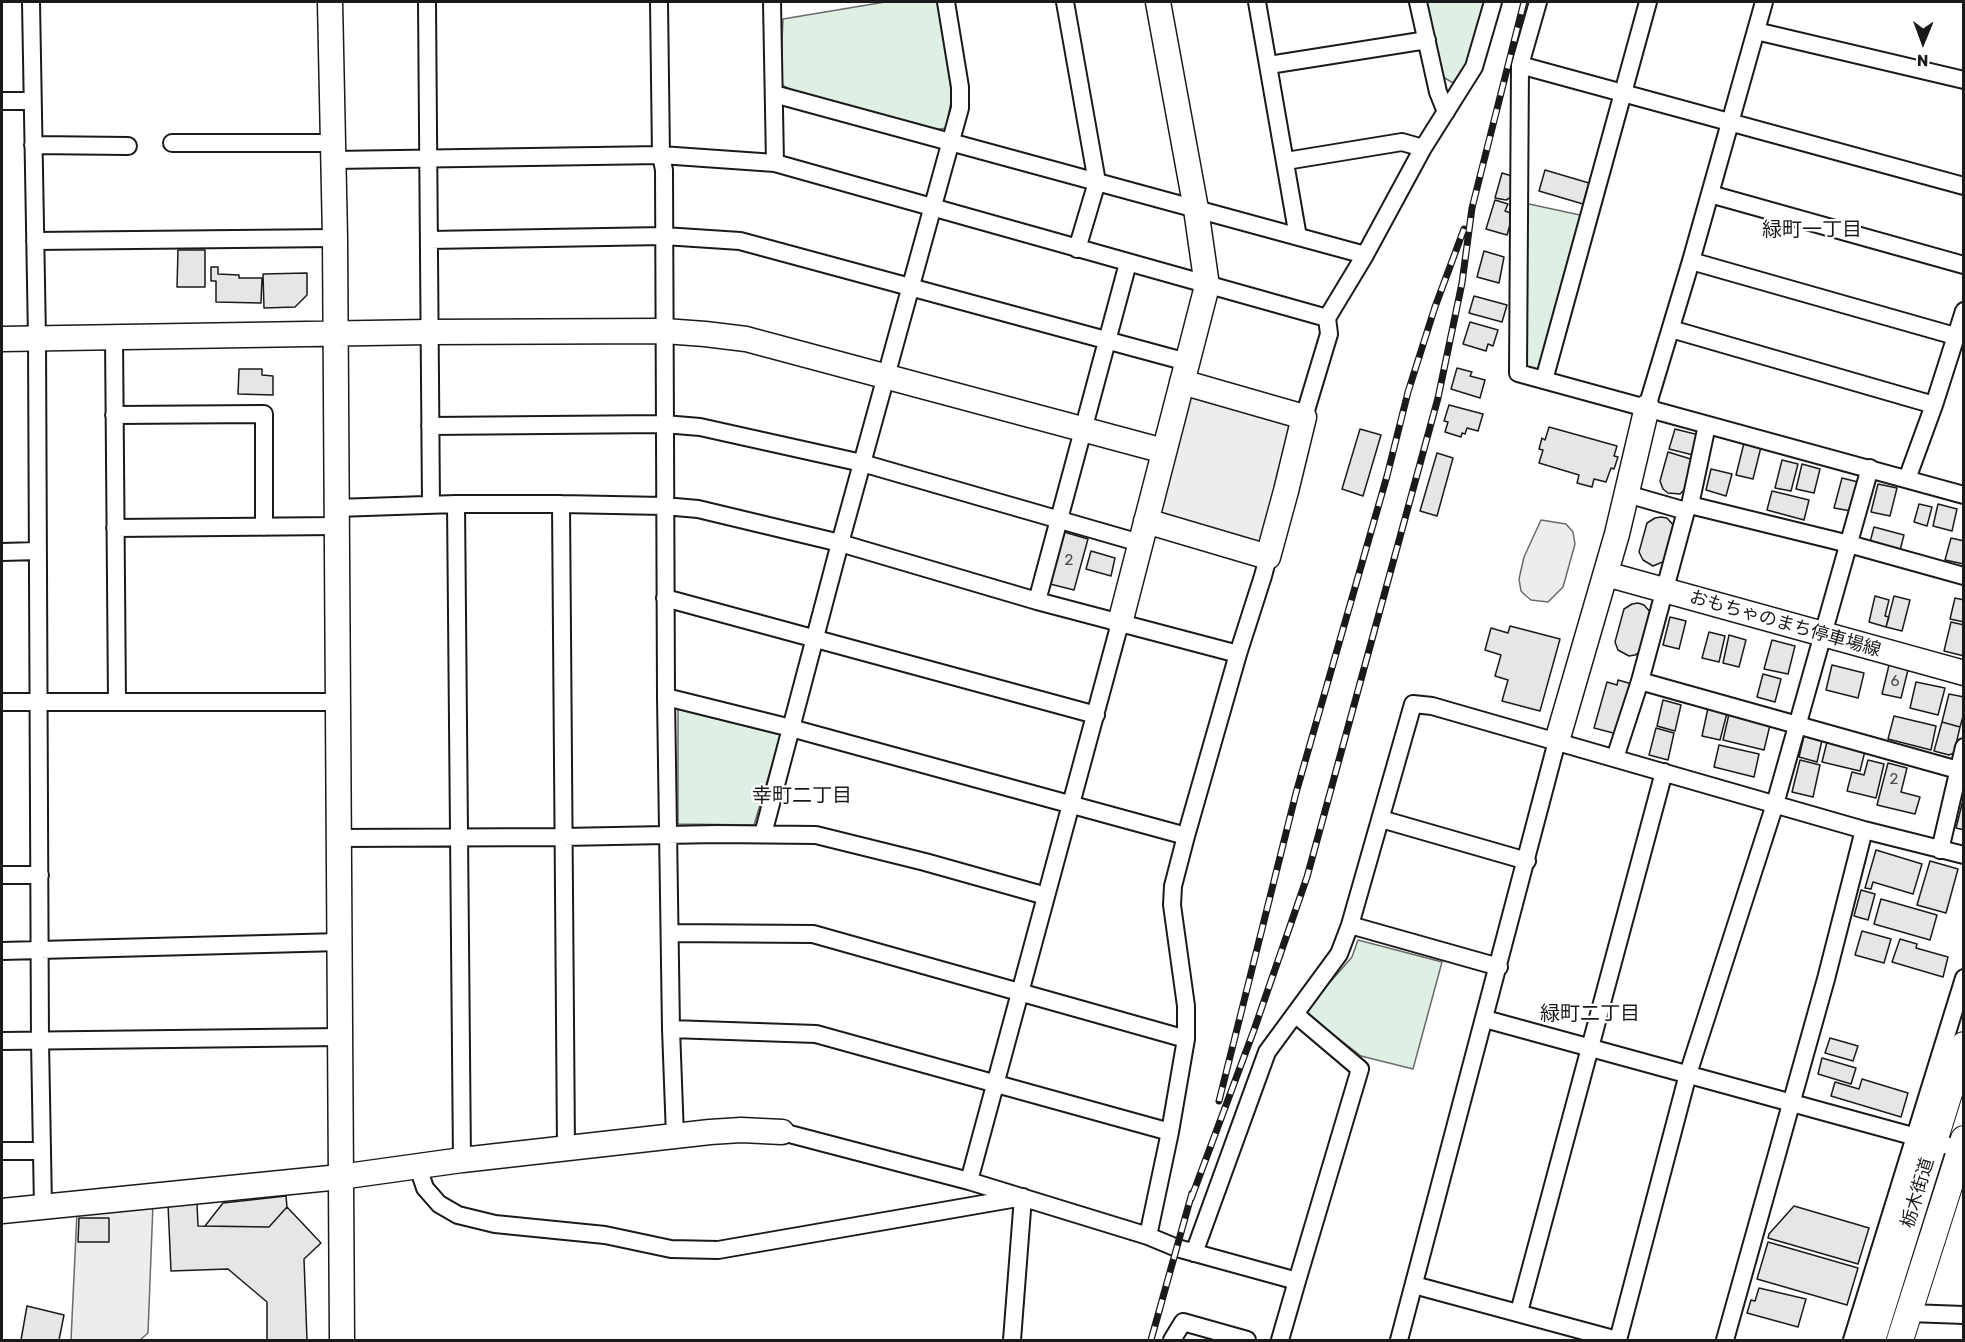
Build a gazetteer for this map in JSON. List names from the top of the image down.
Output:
{
  "streets": {
    "main road": ["栃木街道"],
    "street": ["おもちゃのまち停車場線"]
  },
  "districts": ["緑町一丁目", "幸町二丁目", "緑町二丁目"],
  "house_numbers": ["2", "6", "2"],
  "north": "bottom"
}
